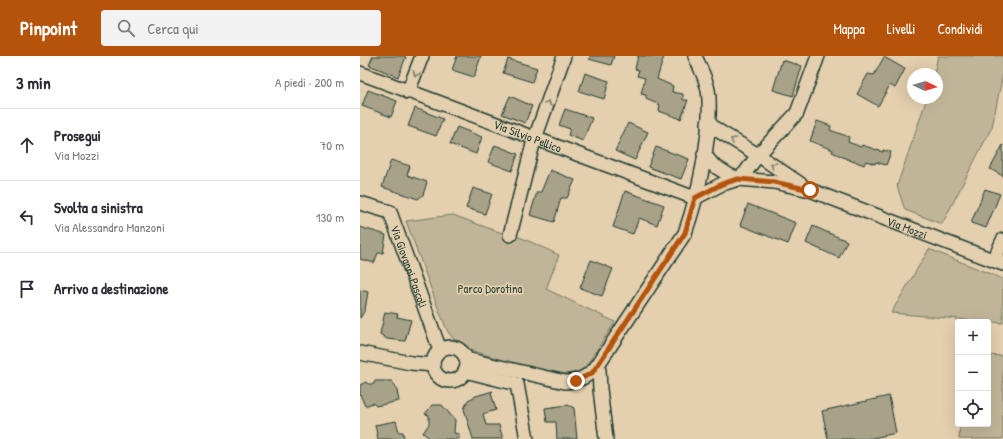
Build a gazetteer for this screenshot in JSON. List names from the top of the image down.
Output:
{
  "streets": {
    "street": ["Via Silvio Pellico", "Via Mozzi", "Via Giovanni Pascoli"]
  },
  "crossings": [
    ["Via Silvio Pellico", "Via Mozzi"]
  ],
  "parks": ["Parco Dorotina"],
  "north": "right",
  "page": {
    "header": "Pinpoint",
    "search": "Cerca qui",
    "nav": ["Mappa", "Livelli", "Condividi"],
    "heading": ["3 min", "A piedi · 200 m"],
    "list": [
      ["Prosegui", "Via Mozzi", "70 m"],
      ["Svolta a sinistra", "Via Alessandro Manzoni", "130 m"],
      "Arrivo a destinazione"
    ],
    "map_buttons": ["+", "−"]
  }
}
